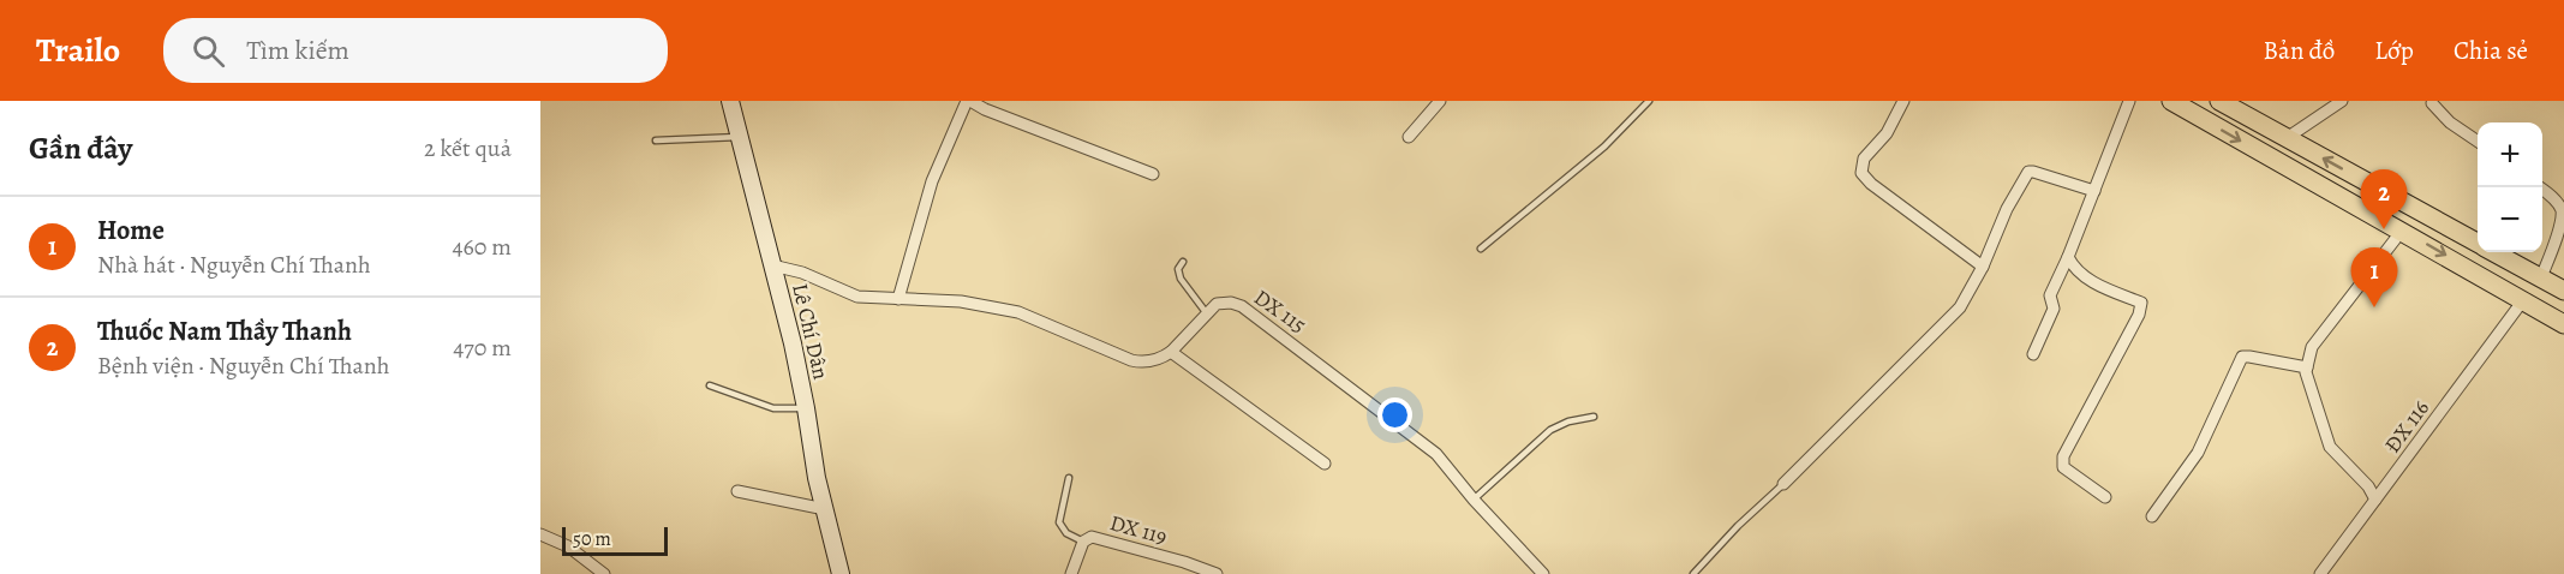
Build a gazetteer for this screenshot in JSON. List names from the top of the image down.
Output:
{
  "streets": {
    "street": [
      "DX 115",
      "Lê Chí Dân",
      "ĐX 116",
      "DX 119"
    ]
  },
  "scale_bar": "50 m",
  "page": {
    "header": "Trailo",
    "search": "Tìm kiếm",
    "nav": ["Bản đồ", "Lớp", "Chia sẻ"],
    "heading": ["Gần đây", "2 kết quả"],
    "map_buttons": ["+", "−"],
    "pins": ["2", "1"],
    "list": [
      {
        "mark": "1",
        "name": "Home",
        "note": "Nhà hát · Nguyễn Chí Thanh",
        "value": "460 m"
      },
      {
        "mark": "2",
        "name": "Thuốc Nam Thầy Thanh",
        "note": "Bệnh viện · Nguyễn Chí Thanh",
        "value": "470 m"
      }
    ],
    "scale": "50 m"
  }
}
